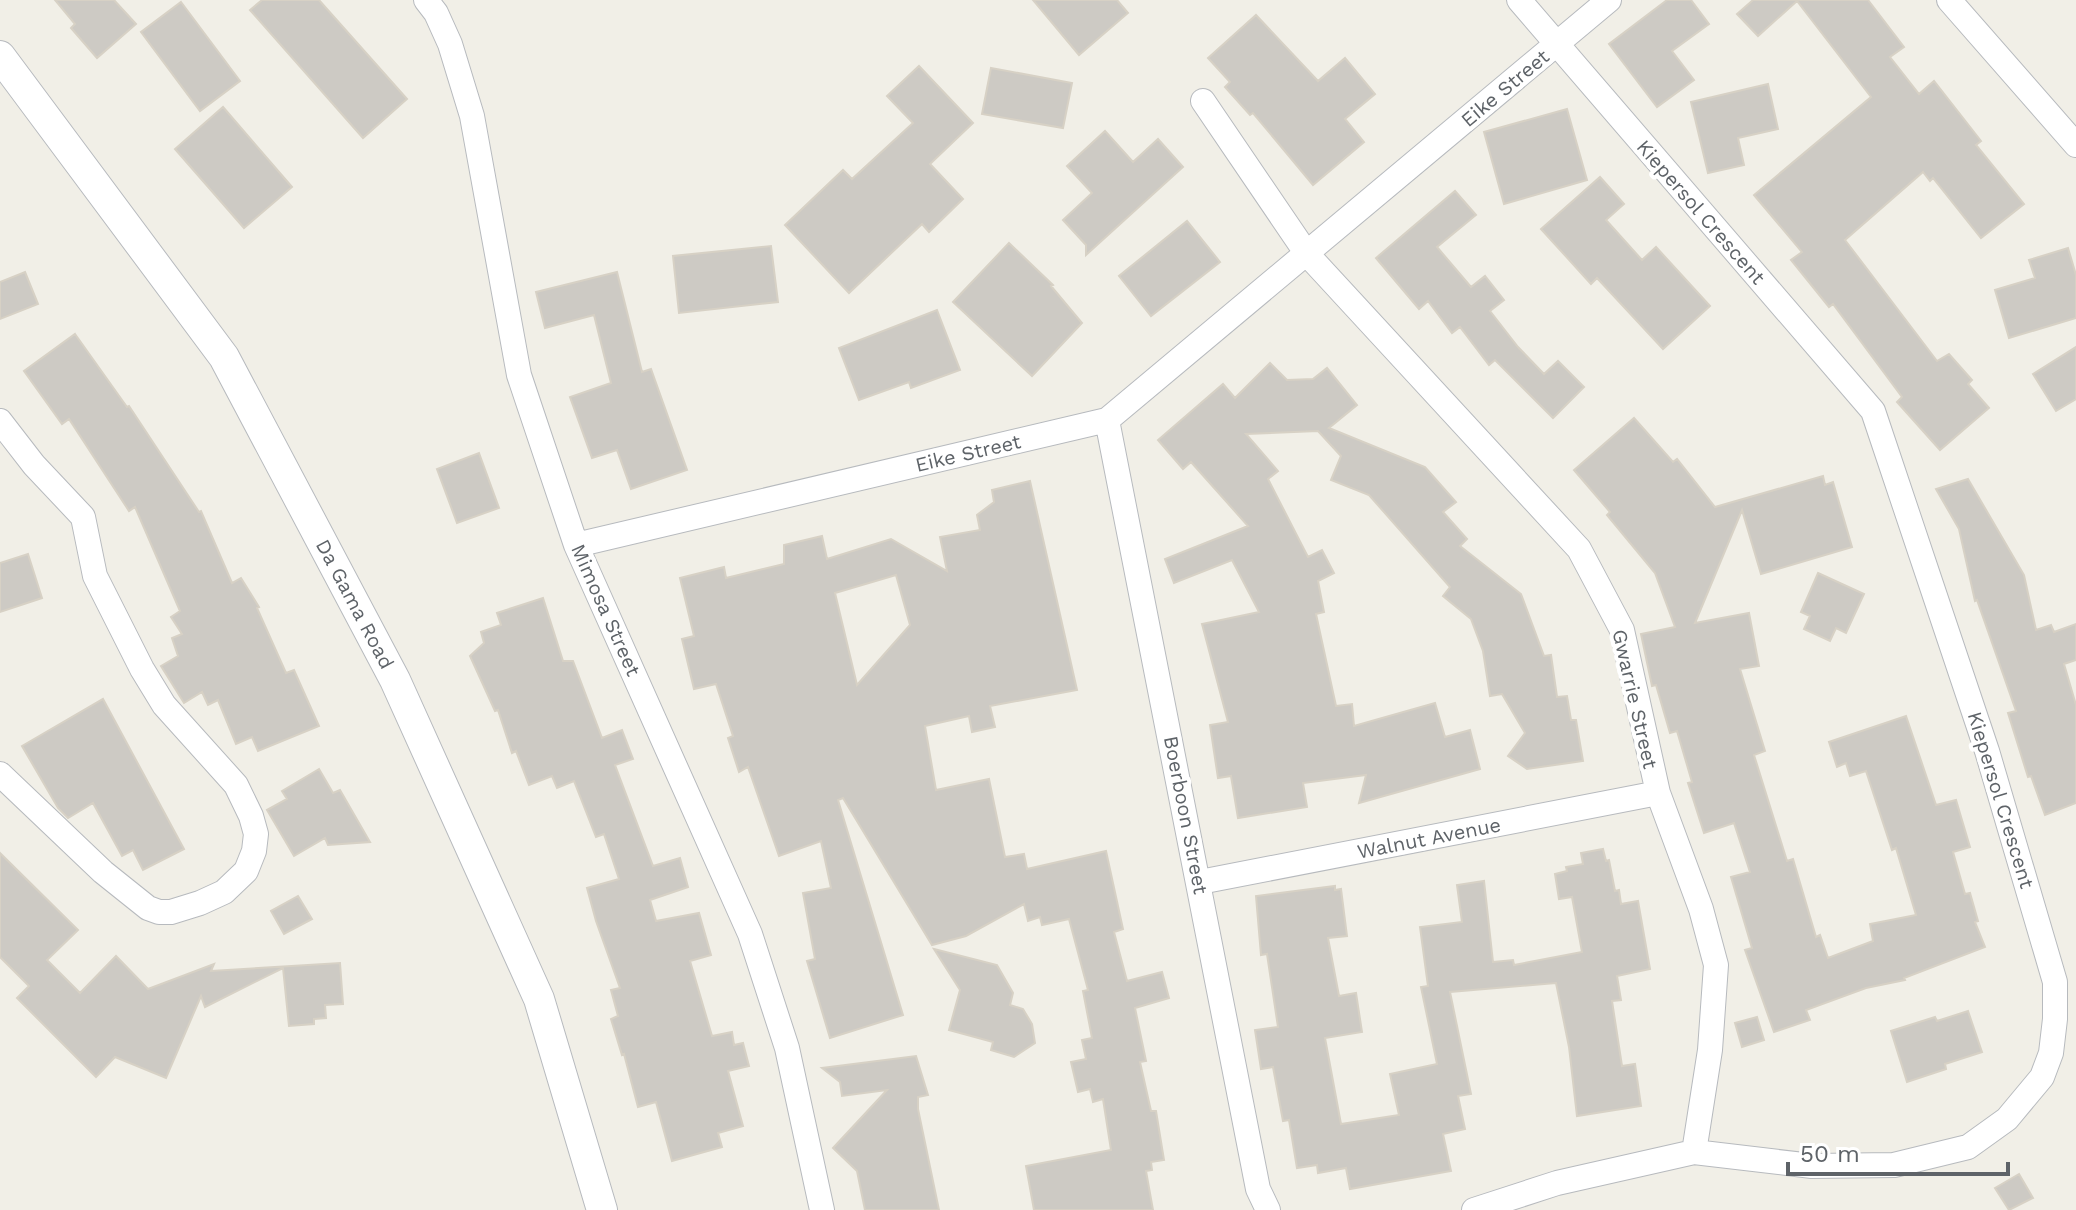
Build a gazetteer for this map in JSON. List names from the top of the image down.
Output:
{
  "streets": {
    "street": [
      "Eike Street",
      "Kiepersol Crescent",
      "Da Gama Road",
      "Mimosa Street",
      "Gwarrie Street",
      "Boerboon Street",
      "Walnut Avenue"
    ]
  },
  "crossings": [
    ["Eike Street", "Kiepersol Crescent"],
    ["Eike Street", "Mimosa Street"],
    ["Eike Street", "Gwarrie Street"],
    ["Eike Street", "Boerboon Street"],
    ["Kiepersol Crescent", "Gwarrie Street"],
    ["Gwarrie Street", "Walnut Avenue"],
    ["Boerboon Street", "Walnut Avenue"]
  ],
  "scale_bar": "50 m"
}
